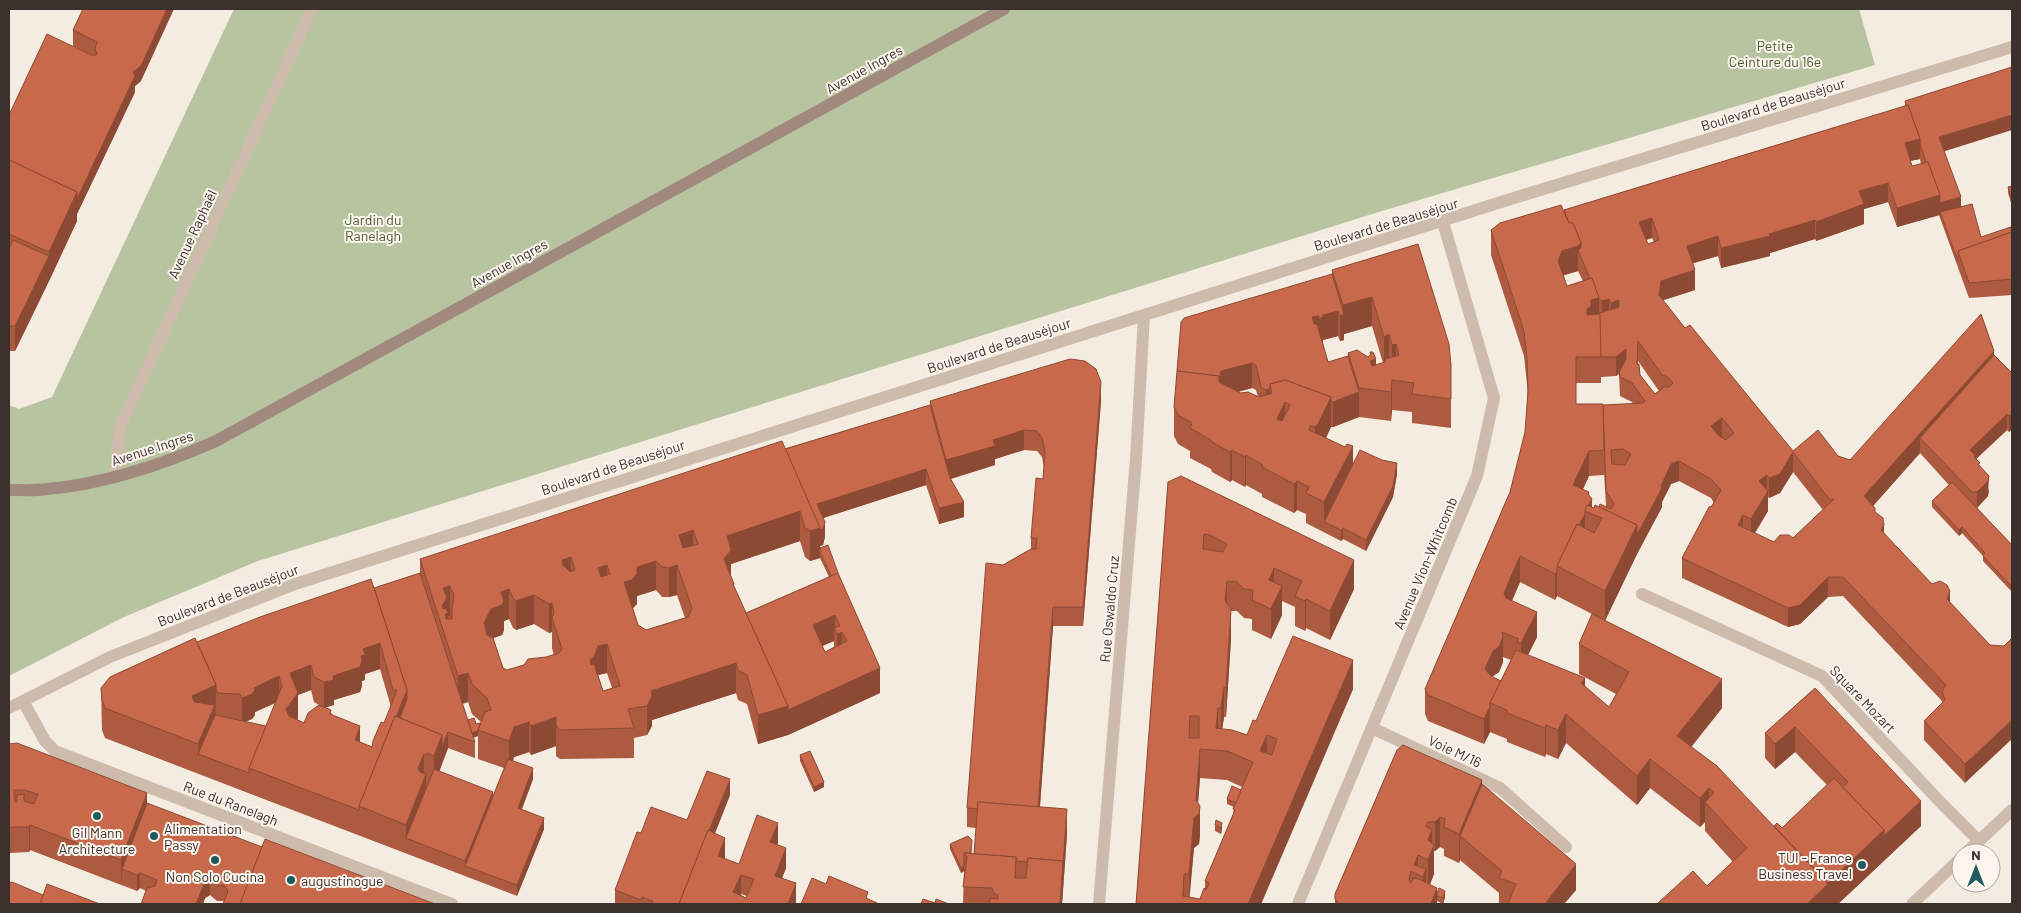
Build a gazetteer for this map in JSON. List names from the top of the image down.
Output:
{
  "streets": {
    "main road": ["Avenue Ingres"],
    "street": [
      "Boulevard de Beauséjour",
      "Avenue Raphaël",
      "Avenue Vion-Whitcomb",
      "Rue Oswaldo Cruz",
      "Square Mozart",
      "Voie M/16",
      "Rue du Ranelagh"
    ]
  },
  "crossings": [
    ["Avenue Ingres", "Avenue Raphaël"],
    ["Boulevard de Beauséjour", "Avenue Vion-Whitcomb"],
    ["Boulevard de Beauséjour", "Rue Oswaldo Cruz"],
    ["Boulevard de Beauséjour", "Rue du Ranelagh"],
    ["Avenue Vion-Whitcomb", "Voie M/16"]
  ],
  "parks": ["Petite Ceinture du 16e", "Jardin du Ranelagh"],
  "places": [
    "Gil Mann Architecture",
    "Alimentation Passy",
    "Non Solo Cucina",
    "TUI - France Business Travel",
    "augustinogue"
  ],
  "north": "top"
}
